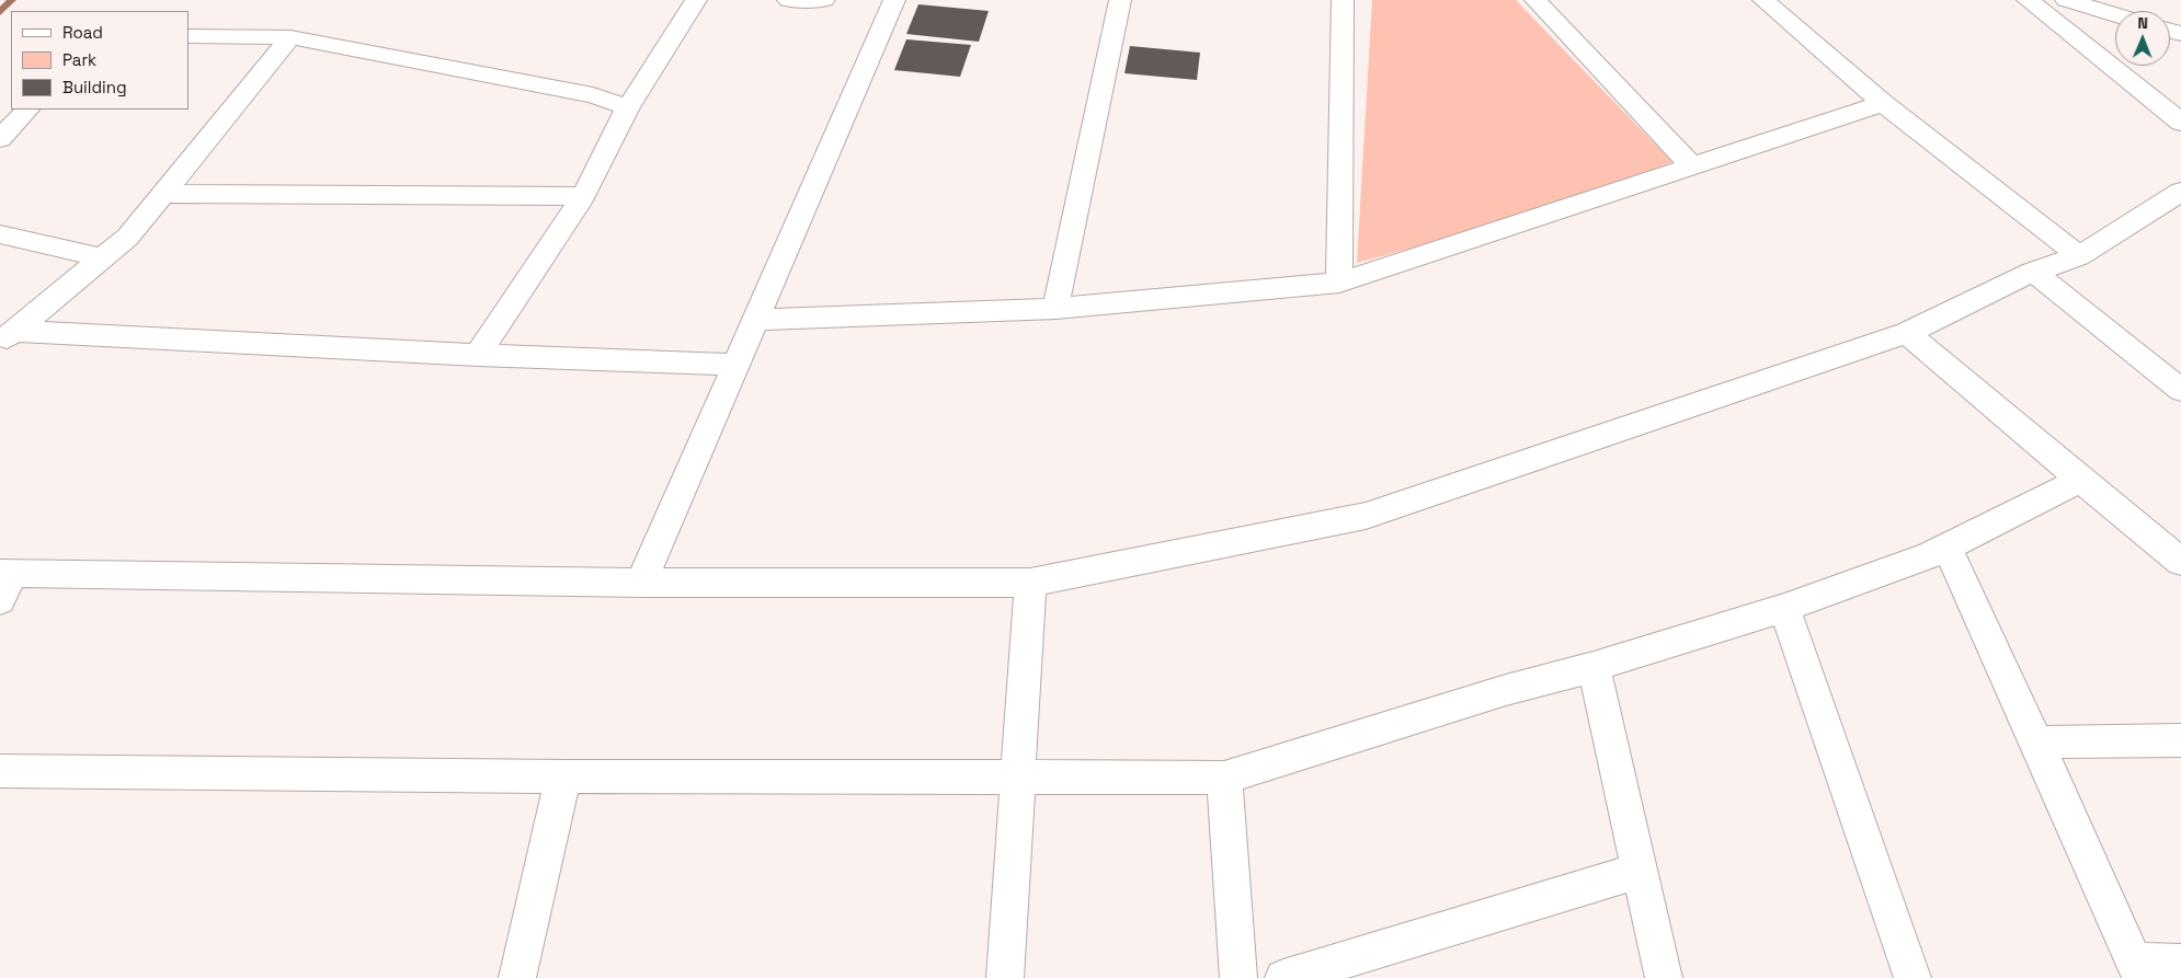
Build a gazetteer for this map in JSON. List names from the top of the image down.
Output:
{
  "legend": ["Road", "Park", "Building"],
  "north": "top"
}
